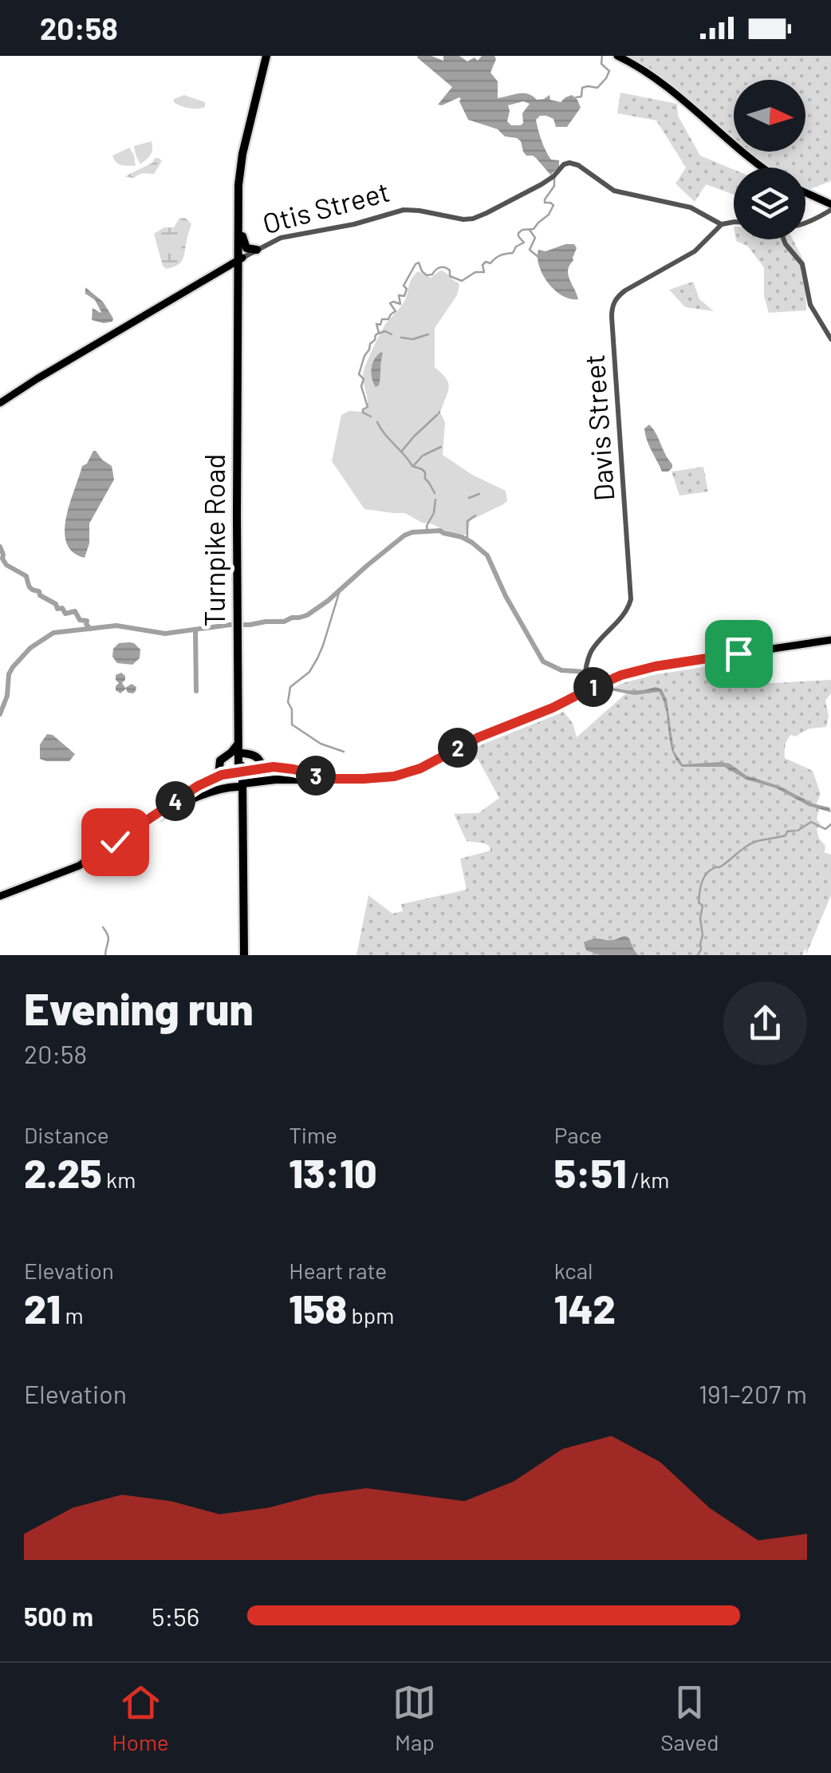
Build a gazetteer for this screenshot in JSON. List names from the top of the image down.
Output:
{
  "streets": {
    "highway": ["Turnpike Road"],
    "main road": ["Otis Street"],
    "street": ["Davis Street"]
  },
  "crossings": [
    ["Otis Street", "Davis Street"],
    ["Otis Street", "Turnpike Road"]
  ],
  "north": "right",
  "page": {
    "status": "20:58",
    "pins": [
      "1",
      "2",
      "3",
      "4"
    ],
    "heading": ["Evening run", "20:58"],
    "stats": [
      ["Distance", "2.25 km"],
      ["Time", "13:10"],
      ["Pace", "5:51 /km"],
      ["Elevation", "21 m"],
      ["Heart rate", "158 bpm"],
      ["kcal", "142"]
    ],
    "chart": ["Elevation", "191–207 m"],
    "list": [
      {
        "name": "500 m",
        "note": "5:56"
      }
    ],
    "tabs": ["Home", "Map", "Saved"]
  }
}
